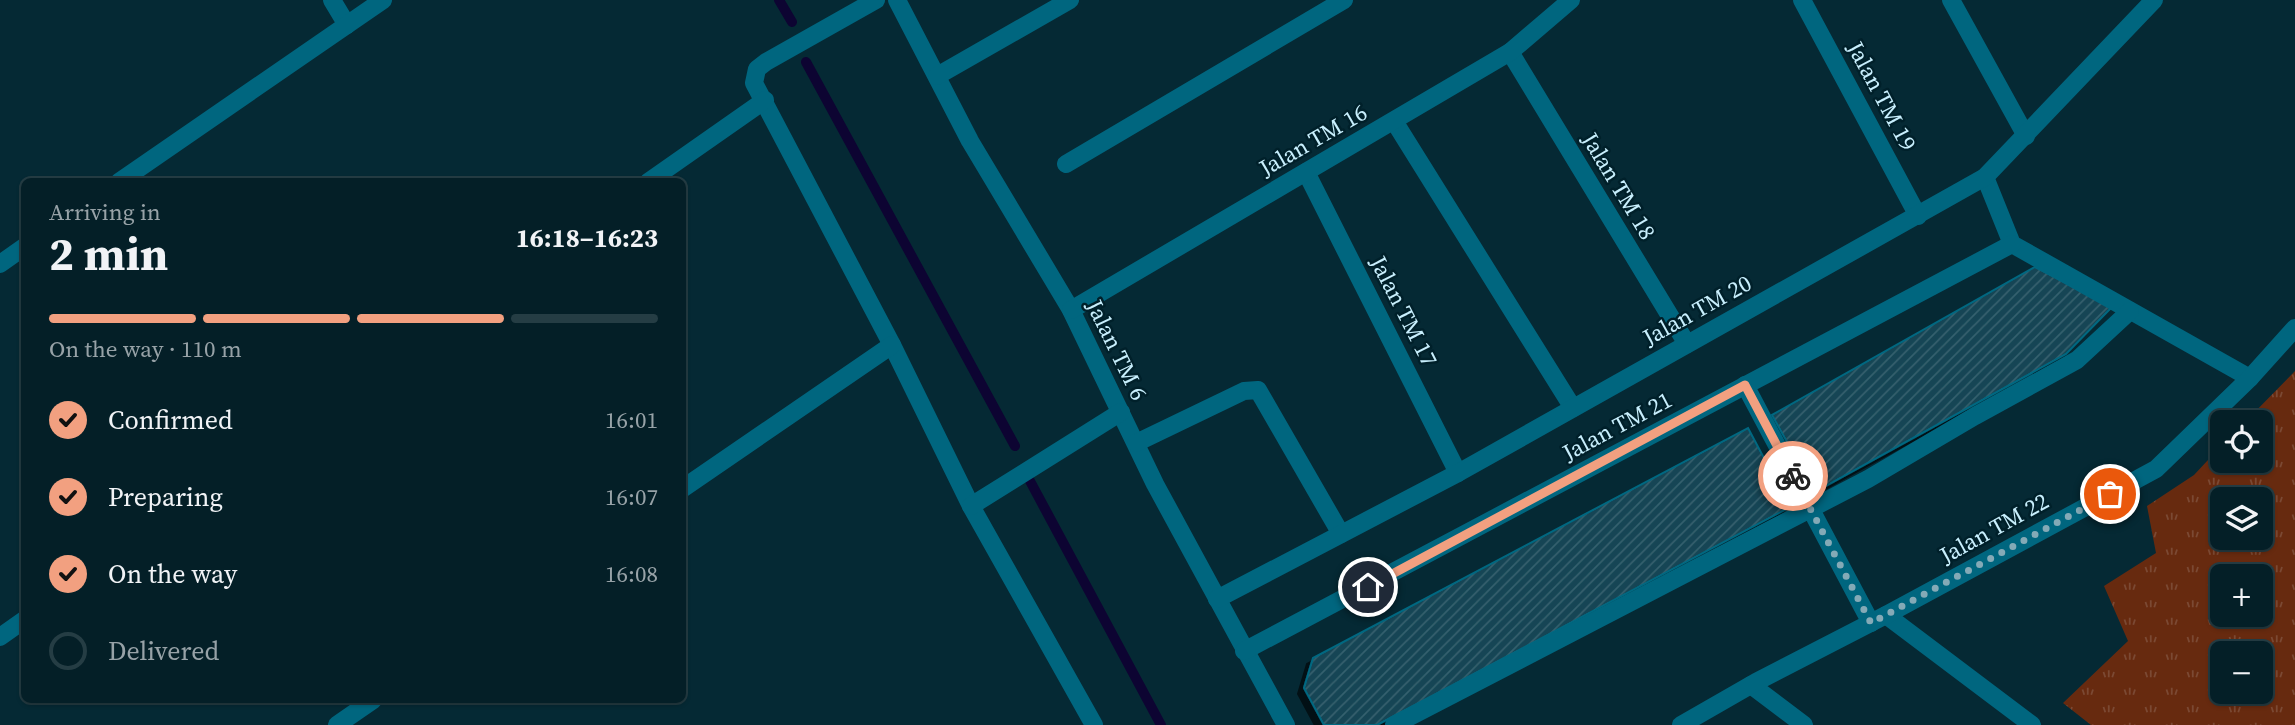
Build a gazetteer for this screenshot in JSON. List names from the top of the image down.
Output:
{
  "streets": {
    "street": [
      "Jalan TM 19",
      "Jalan TM 16",
      "Jalan TM 18",
      "Jalan TM 20",
      "Jalan TM 17",
      "Jalan TM 6",
      "Jalan TM 21",
      "Jalan TM 22"
    ]
  },
  "crossings": [
    ["Jalan TM 19", "Jalan TM 20"],
    ["Jalan TM 16", "Jalan TM 18"],
    ["Jalan TM 16", "Jalan TM 17"],
    ["Jalan TM 16", "Jalan TM 6"],
    ["Jalan TM 18", "Jalan TM 20"],
    ["Jalan TM 20", "Jalan TM 17"],
    ["Jalan TM 20", "Jalan TM 6"],
    ["Jalan TM 6", "Jalan TM 21"]
  ],
  "page": {
    "heading": ["2 min", "Arriving in", "16:18–16:23"],
    "bar": "On the way · 110 m",
    "list": [
      ["Confirmed", "16:01"],
      ["Preparing", "16:07"],
      ["On the way", "16:08"],
      "Delivered"
    ],
    "map_buttons": ["+", "−"]
  }
}
